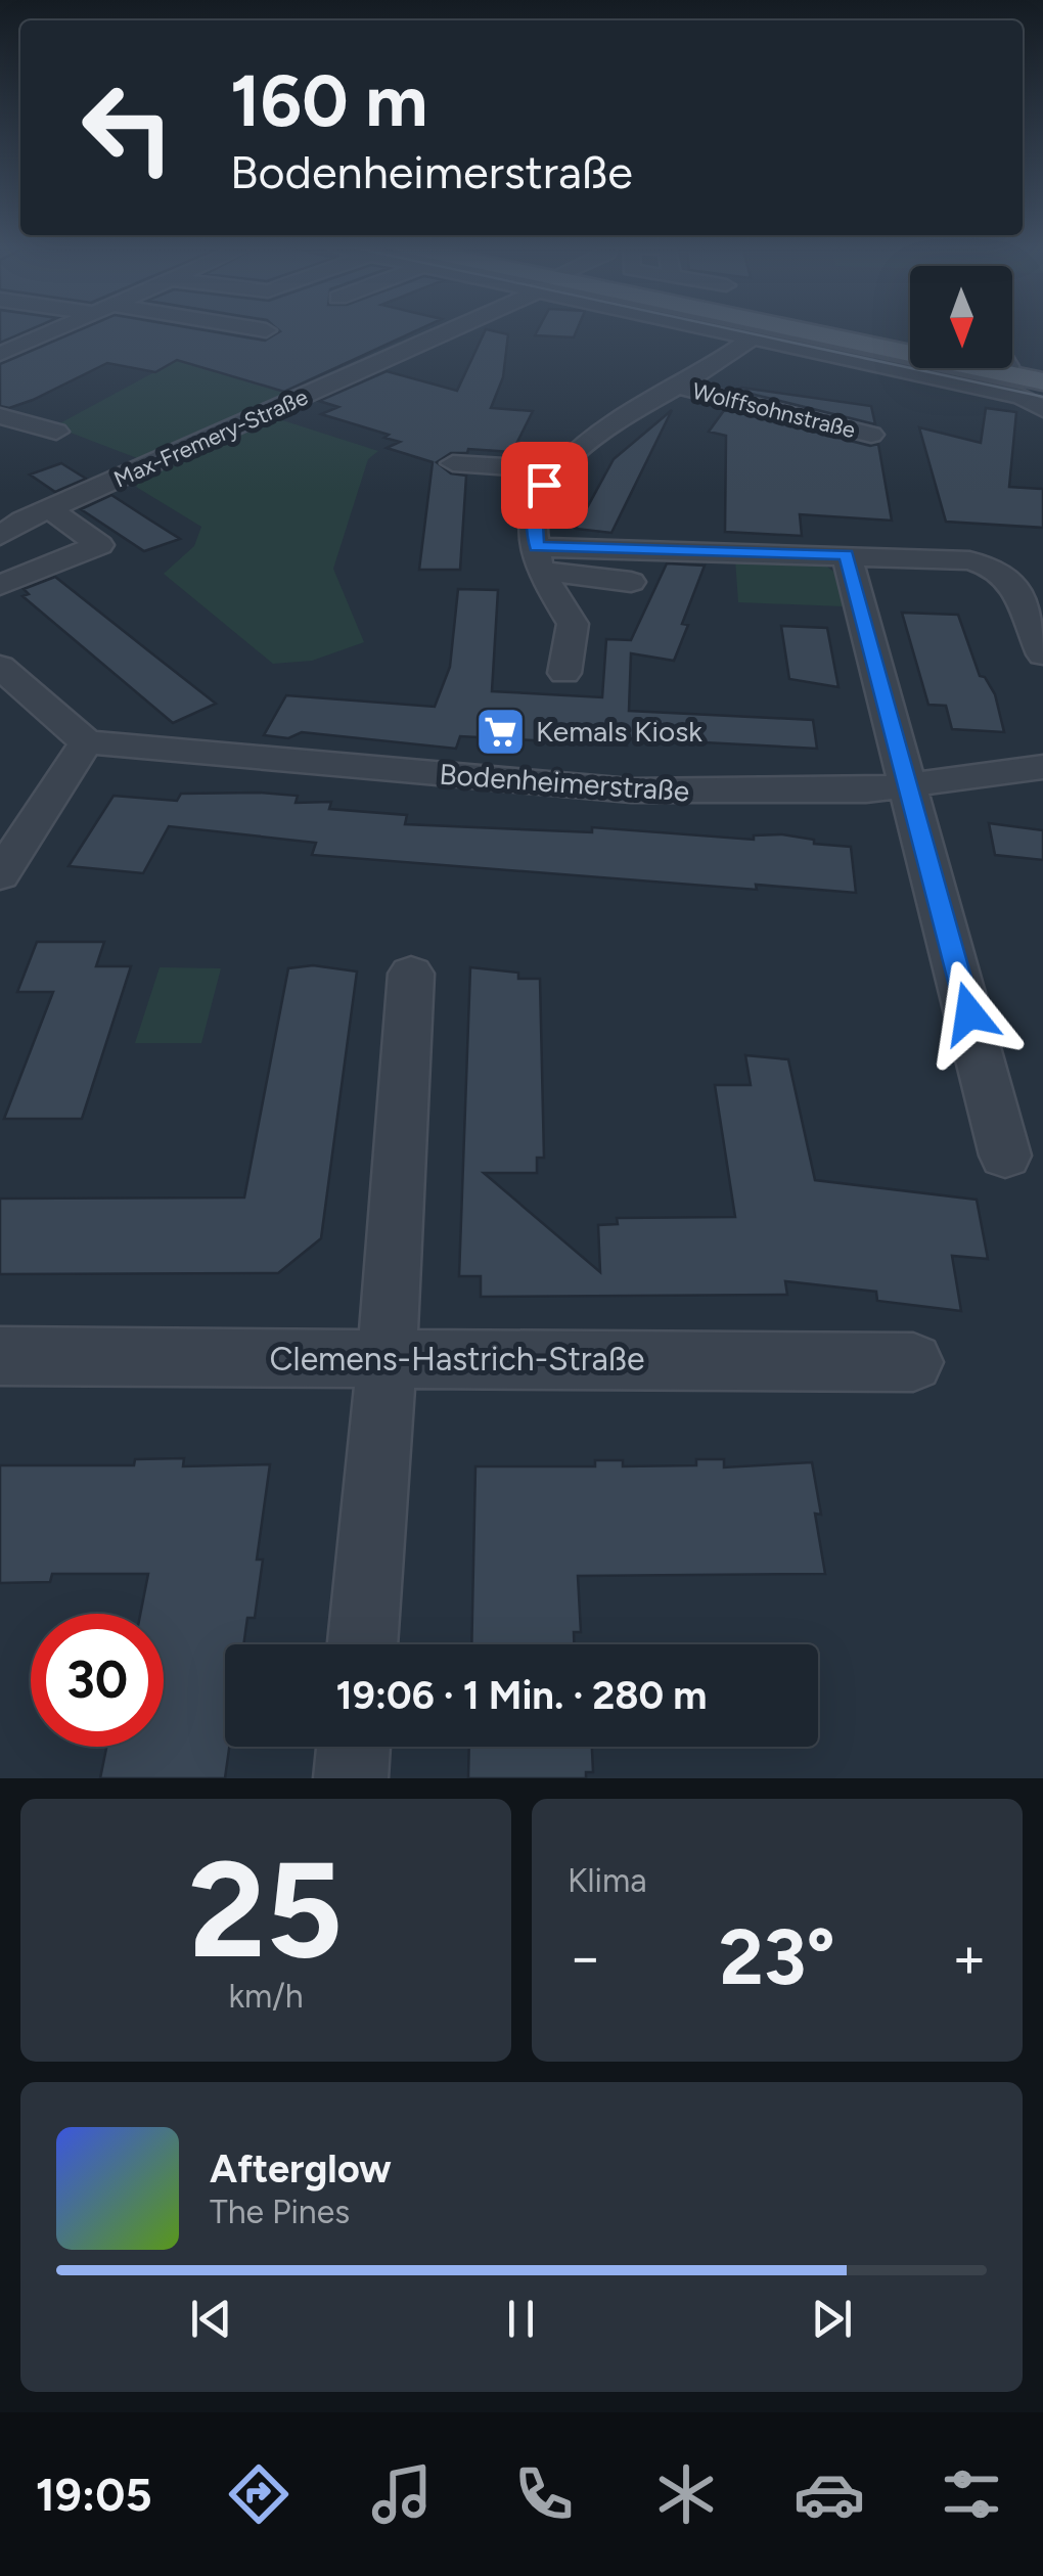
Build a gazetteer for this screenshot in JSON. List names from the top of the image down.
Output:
{
  "streets": {
    "street": [
      "Wolffsohnstraße",
      "Max-Fremery-Straße",
      "Bodenheimerstraße",
      "Clemens-Hastrich-Straße"
    ]
  },
  "places": {
    "supermarket": ["Kemals Kiosk"]
  },
  "north": "bottom",
  "page": {
    "turn": ["160 m", "Bodenheimerstraße"],
    "limit": "30",
    "trip": "19:06 · 1 Min. · 280 m",
    "tile": [
      ["25", "km/h"],
      "Klima"
    ],
    "heat": ["−", "23°", "+"],
    "song": ["Afterglow", "The Pines"],
    "tabs": "19:05"
  }
}
